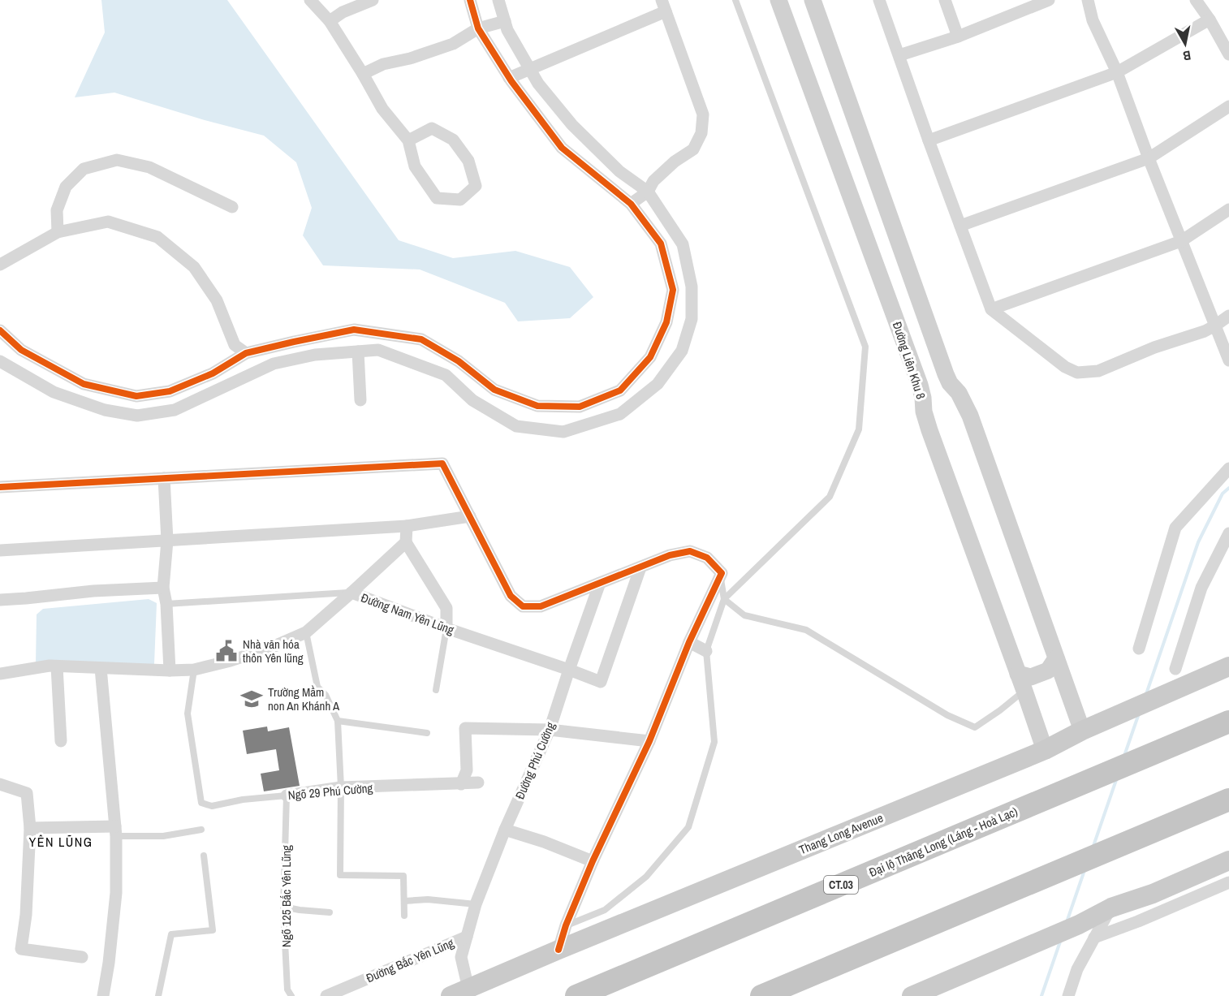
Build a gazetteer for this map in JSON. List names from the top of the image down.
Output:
{
  "streets": {
    "highway": ["Đại lộ Thăng Long (Láng - Hoà Lạc)", "CT.03"],
    "main road": ["Thang Long Avenue"],
    "street": [
      "Đường Liên Khu 8",
      "Đường Nam Yên Lũng",
      "Đường Phú Cường",
      "Ngõ 29 Phú Cường",
      "Đường Bắc Yên Lũng"
    ],
    "lane": ["Ngõ 125 Bắc Yên Lũng"]
  },
  "crossings": [
    ["Đường Liên Khu 8", "Thang Long Avenue"],
    ["Đường Nam Yên Lũng", "Đường Phú Cường"],
    ["Đường Nam Yên Lũng", "Ngõ 29 Phú Cường"],
    ["Đường Phú Cường", "Thang Long Avenue"],
    ["Đường Phú Cường", "Đường Bắc Yên Lũng"],
    ["Ngõ 29 Phú Cường", "Ngõ 125 Bắc Yên Lũng"]
  ],
  "districts": ["YÊN LŨNG"],
  "places": {
    "public building": ["Nhà văn hóa thôn Yên lũng"],
    "school or university": ["Trường Mầm non An Khánh A"]
  },
  "north": "bottom"
}
